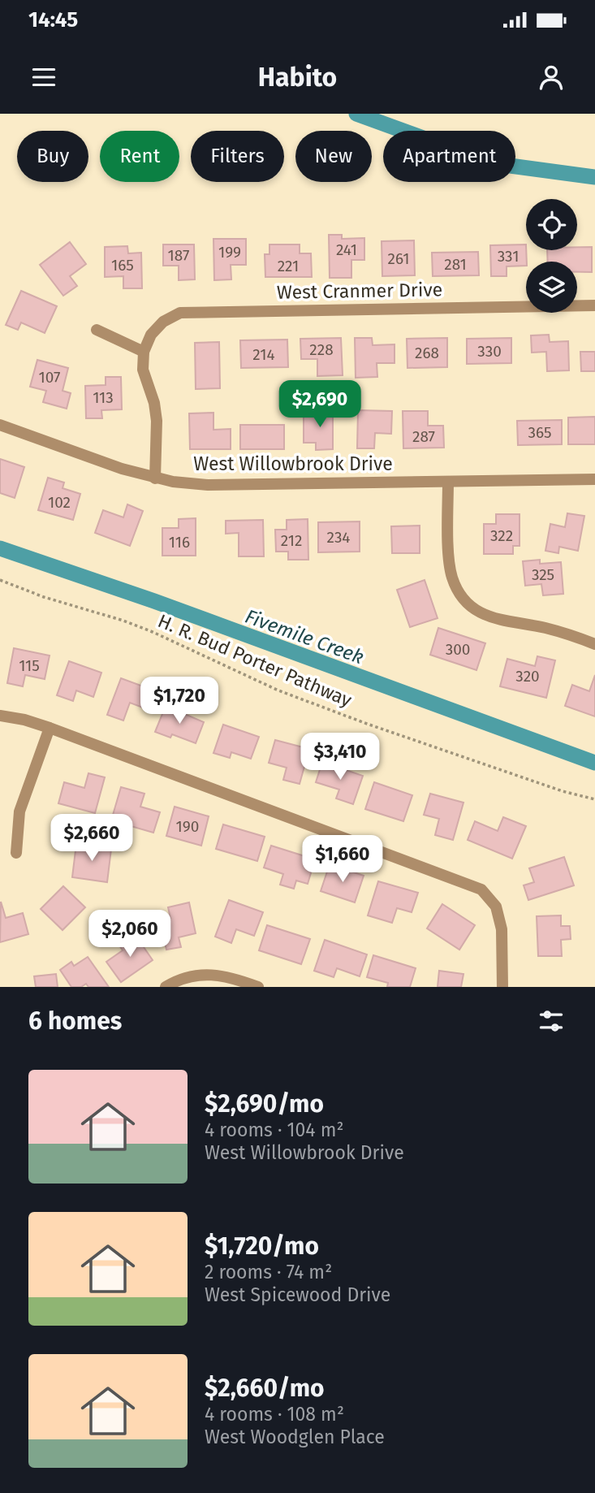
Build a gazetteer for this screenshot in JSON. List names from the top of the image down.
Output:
{
  "streets": {
    "street": ["West Cranmer Drive", "West Willowbrook Drive"],
    "path": ["H. R. Bud Porter Pathway"]
  },
  "water": ["Fivemile Creek"],
  "house_numbers": [
    "241",
    "199",
    "187",
    "331",
    "261",
    "281",
    "165",
    "221",
    "228",
    "330",
    "268",
    "214",
    "107",
    "113",
    "365",
    "287",
    "102",
    "322",
    "234",
    "212",
    "116",
    "325",
    "300",
    "115",
    "320",
    "190"
  ],
  "page": {
    "status": "14:45",
    "header": "Habito",
    "chip": [
      "Buy",
      "Rent",
      "Filters",
      "New",
      "Apartment"
    ],
    "price": [
      "$2,690",
      "$1,720",
      "$3,410",
      "$2,660",
      "$1,660",
      "$2,060"
    ],
    "heading": "6 homes",
    "list": [
      {
        "name": "$2,690/mo",
        "note": "4 rooms · 104 m² · West Willowbrook Drive"
      },
      {
        "name": "$1,720/mo",
        "note": "2 rooms · 74 m² · West Spicewood Drive"
      },
      {
        "name": "$2,660/mo",
        "note": "4 rooms · 108 m² · West Woodglen Place"
      }
    ]
  }
}
